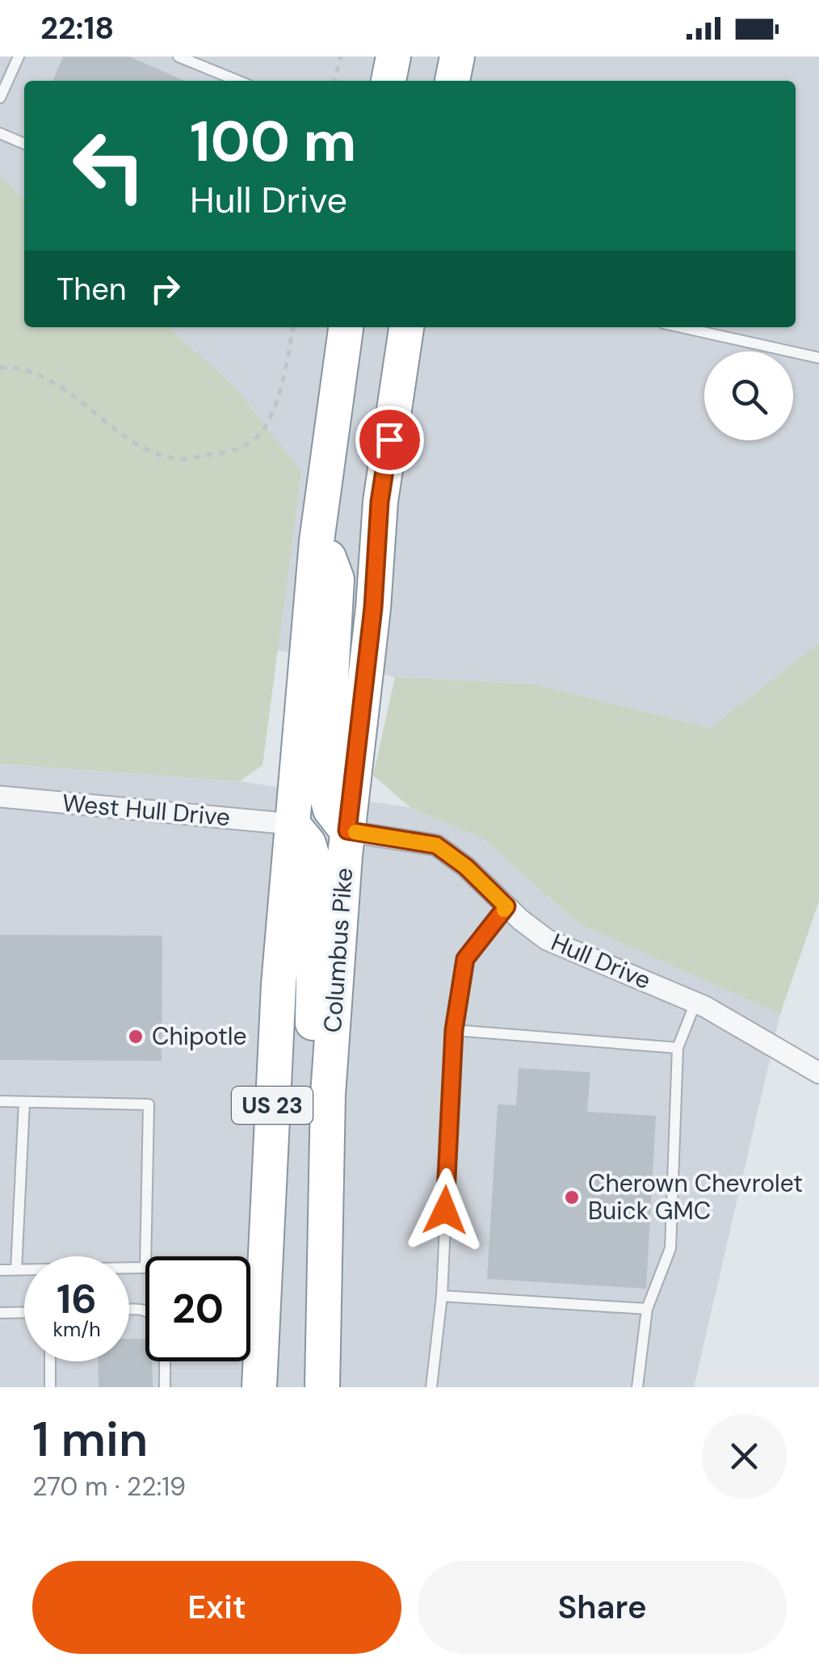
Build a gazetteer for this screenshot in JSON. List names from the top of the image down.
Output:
{
  "streets": {
    "highway": ["Columbus Pike", "US 23"],
    "street": ["West Hull Drive", "Hull Drive"]
  },
  "crossings": [
    ["West Hull Drive", "US 23"],
    ["Columbus Pike", "Hull Drive"]
  ],
  "places": ["Chipotle", "Cherown Chevrolet Buick GMC"],
  "page": {
    "status": "22:18",
    "turn": ["100 m", "Hull Drive"],
    "then": "Then",
    "speed": "16 km/h",
    "limit": "20",
    "heading": ["1 min", "270 m · 22:19"],
    "buttons": ["Exit", "Share"]
  }
}
